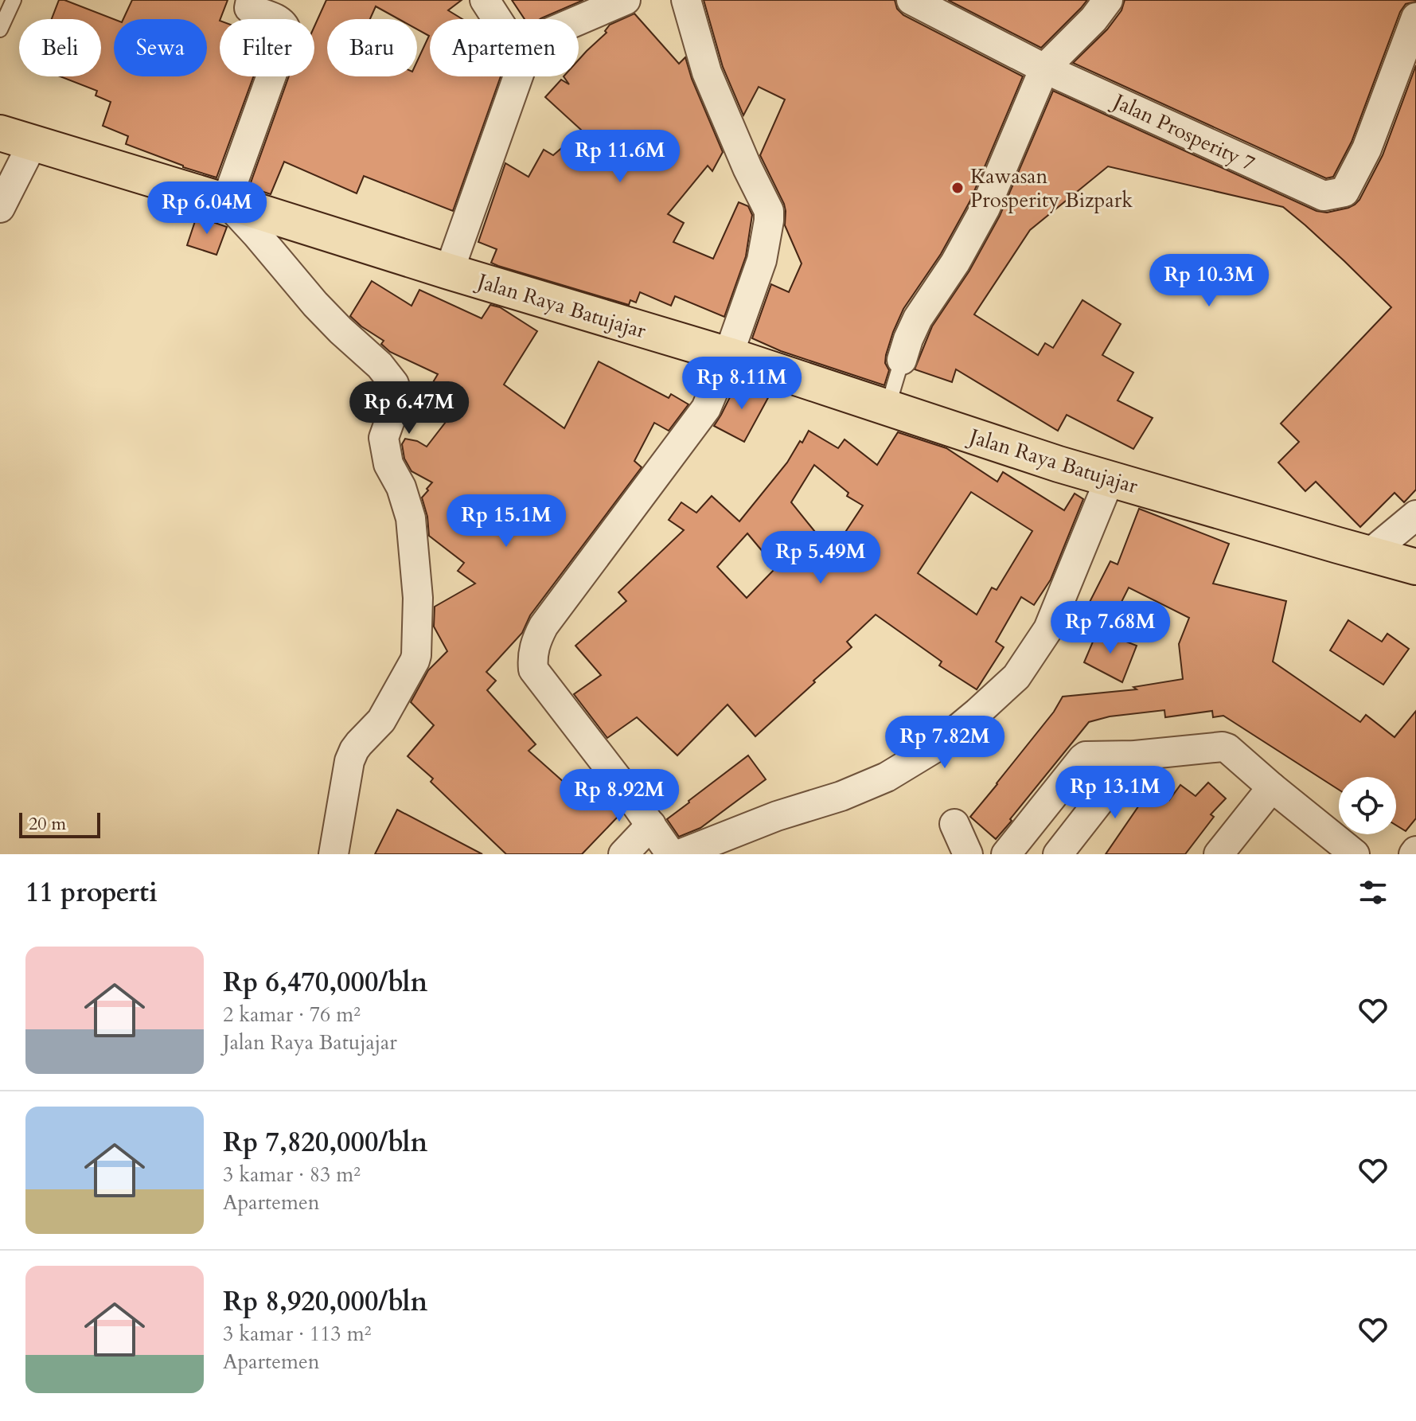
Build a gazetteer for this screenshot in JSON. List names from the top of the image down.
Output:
{
  "streets": {
    "highway": ["Jalan Raya Batujajar"],
    "street": ["Jalan Prosperity 7"]
  },
  "places": ["Kawasan Prosperity Bizpark"],
  "scale_bar": "20 m",
  "page": {
    "chip": [
      "Beli",
      "Sewa",
      "Filter",
      "Baru",
      "Apartemen"
    ],
    "price": [
      "Rp 11.6M",
      "Rp 6.04M",
      "Rp 10.3M",
      "Rp 8.11M",
      "Rp 6.47M",
      "Rp 15.1M",
      "Rp 5.49M",
      "Rp 7.68M",
      "Rp 7.82M",
      "Rp 13.1M",
      "Rp 8.92M"
    ],
    "scale": "20 m",
    "heading": "11 properti",
    "list": [
      {
        "name": "Rp 6,470,000/bln",
        "note": "2 kamar · 76 m² · Jalan Raya Batujajar"
      },
      {
        "name": "Rp 7,820,000/bln",
        "note": "3 kamar · 83 m² · Apartemen"
      },
      {
        "name": "Rp 8,920,000/bln",
        "note": "3 kamar · 113 m² · Apartemen"
      }
    ]
  }
}
